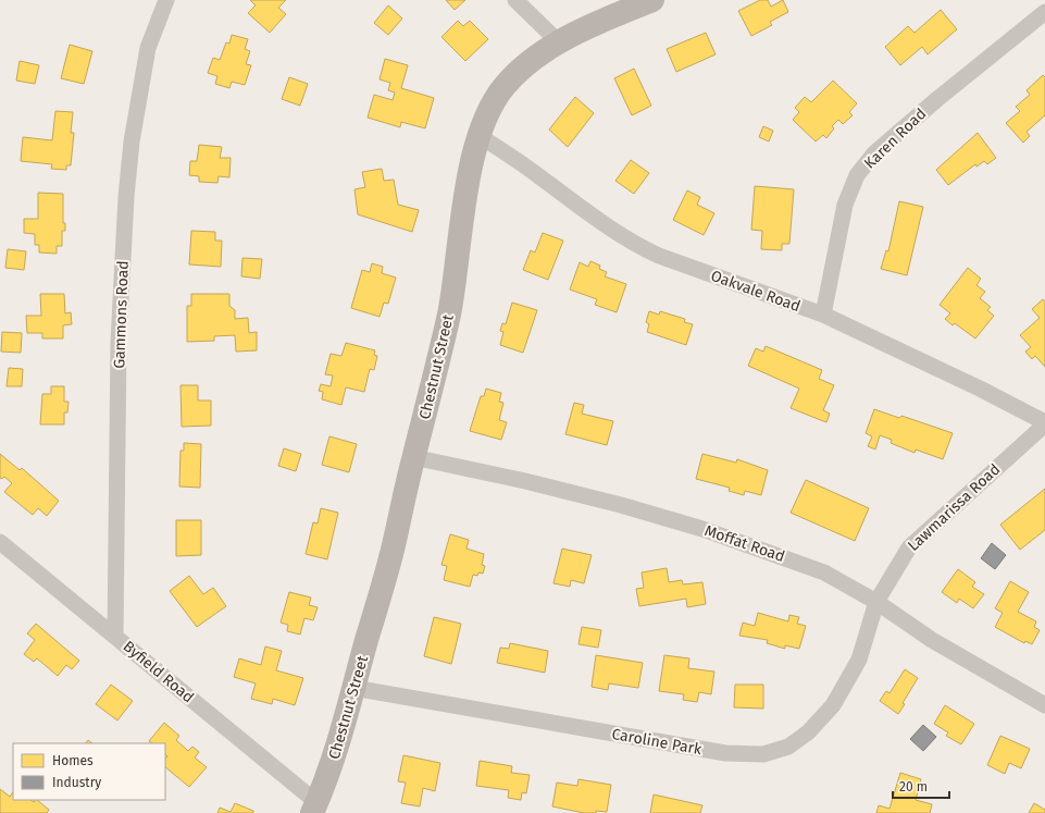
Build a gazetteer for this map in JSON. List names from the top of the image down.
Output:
{
  "streets": {
    "main road": ["Chestnut Street"],
    "street": [
      "Karen Road",
      "Oakvale Road",
      "Gammons Road",
      "Lawmarissa Road",
      "Moffat Road",
      "Byfield Road",
      "Caroline Park"
    ]
  },
  "crossings": [
    ["Karen Road", "Oakvale Road"],
    ["Oakvale Road", "Chestnut Street"],
    ["Oakvale Road", "Lawmarissa Road"],
    ["Gammons Road", "Byfield Road"],
    ["Chestnut Street", "Moffat Road"],
    ["Chestnut Street", "Byfield Road"],
    ["Chestnut Street", "Caroline Park"],
    ["Lawmarissa Road", "Moffat Road"],
    ["Lawmarissa Road", "Caroline Park"],
    ["Moffat Road", "Caroline Park"]
  ],
  "legend": ["Homes", "Industry"],
  "scale_bar": "20 m"
}
